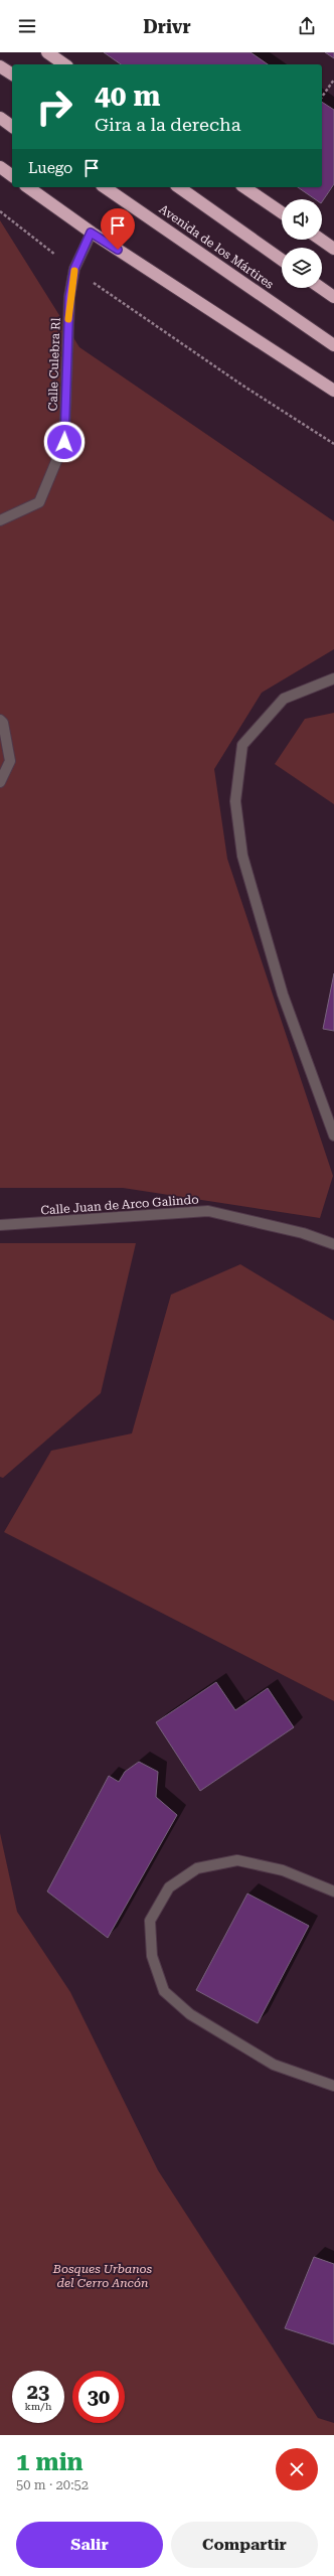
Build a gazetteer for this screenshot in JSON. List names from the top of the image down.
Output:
{
  "streets": {
    "highway": ["Avenida de los Mártires"],
    "street": ["Calle Culebra Rl", "Calle Juan de Arco Galindo"]
  },
  "parks": ["Bosques Urbanos del Cerro Ancón"],
  "page": {
    "header": "Drivr",
    "turn": ["40 m", "Gira a la derecha"],
    "then": "Luego",
    "speed": "23 km/h",
    "limit": "30",
    "heading": ["1 min", "50 m · 20:52"],
    "buttons": ["Salir", "Compartir"]
  }
}
